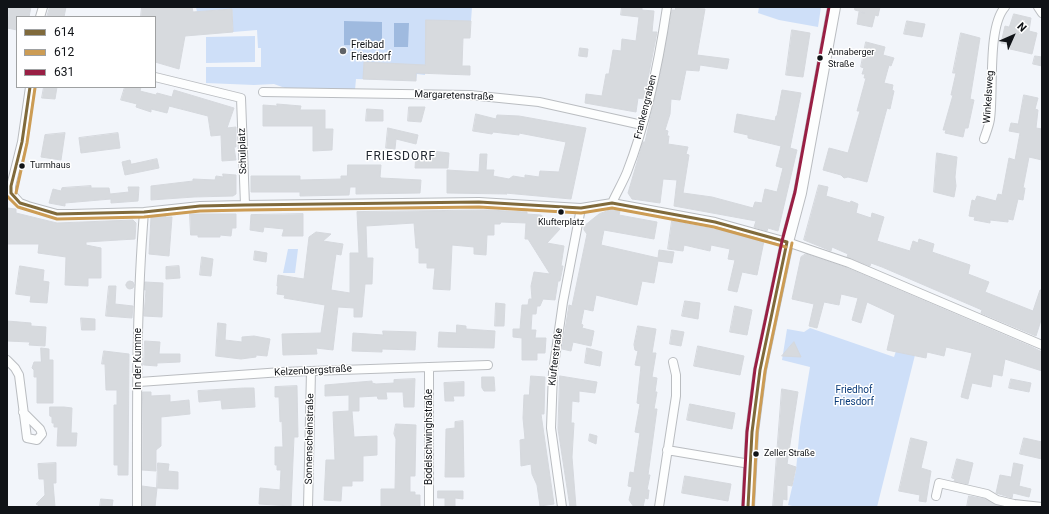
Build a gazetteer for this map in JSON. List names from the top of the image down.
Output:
{
  "streets": {
    "street": [
      "Margaretenstraße",
      "Winkelsweg",
      "Frankengraben",
      "Schulplatz",
      "Klufterstraße",
      "In der Kumme",
      "Kelzenbergstraße",
      "Bodelschwinghstraße",
      "Sonnenscheinstraße"
    ]
  },
  "crossings": [
    ["Margaretenstraße", "Frankengraben"],
    ["In der Kumme", "Kelzenbergstraße"],
    ["Kelzenbergstraße", "Bodelschwinghstraße"],
    ["Kelzenbergstraße", "Sonnenscheinstraße"]
  ],
  "districts": ["FRIESDORF"],
  "parks": ["Friedhof Friesdorf"],
  "places": [
    "Freibad Friesdorf",
    "Annaberger Straße",
    "Turmhaus",
    "Klufterplatz",
    "Zeller Straße"
  ],
  "lines": ["transit line 631", "transit line 614", "transit line 612"],
  "legend": ["614", "612", "631"],
  "north": "top right"
}
